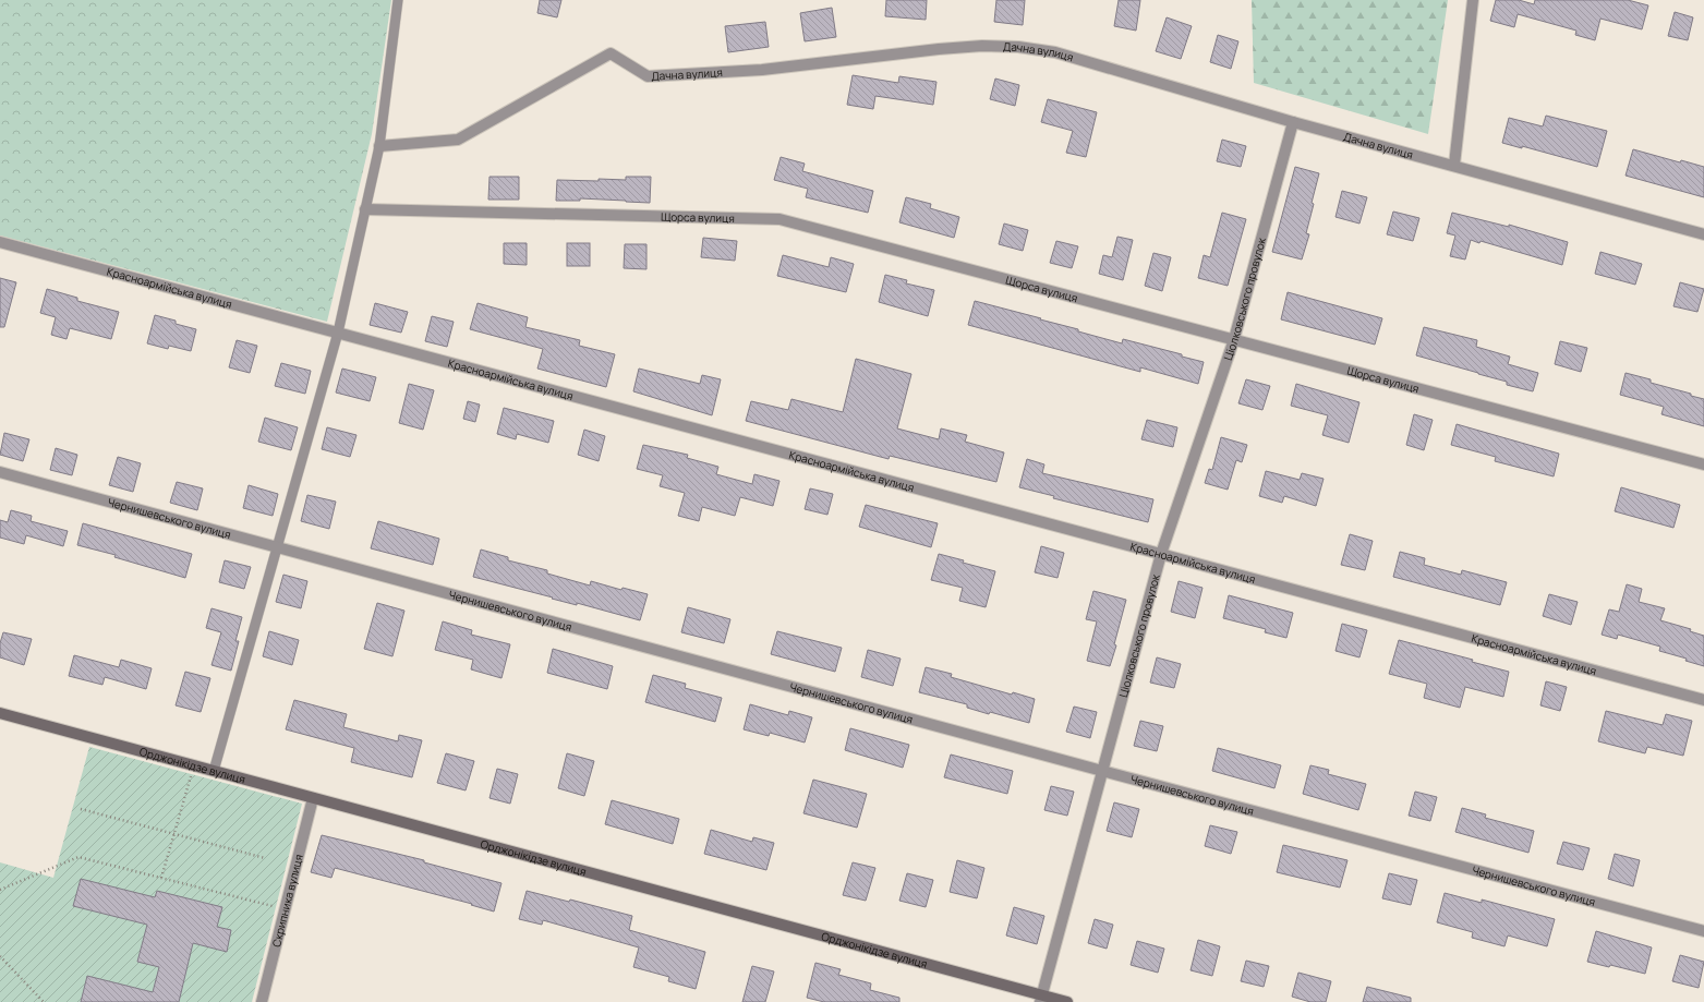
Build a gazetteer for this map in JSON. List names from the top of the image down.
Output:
{
  "streets": {
    "main road": ["Орджонікідзе вулиця"],
    "street": [
      "Дачна вулиця",
      "Щорса вулиця",
      "Красноармійська вулиця",
      "Ціолковського провулок",
      "Чернишевського вулиця",
      "Скрипника вулиця"
    ]
  },
  "crossings": [
    ["Дачна вулиця", "Ціолковського провулок"],
    ["Щорса вулиця", "Ціолковського провулок"],
    ["Красноармійська вулиця", "Ціолковського провулок"],
    ["Ціолковського провулок", "Чернишевського вулиця"],
    ["Ціолковського провулок", "Орджонікідзе вулиця"],
    ["Орджонікідзе вулиця", "Скрипника вулиця"]
  ]
}
